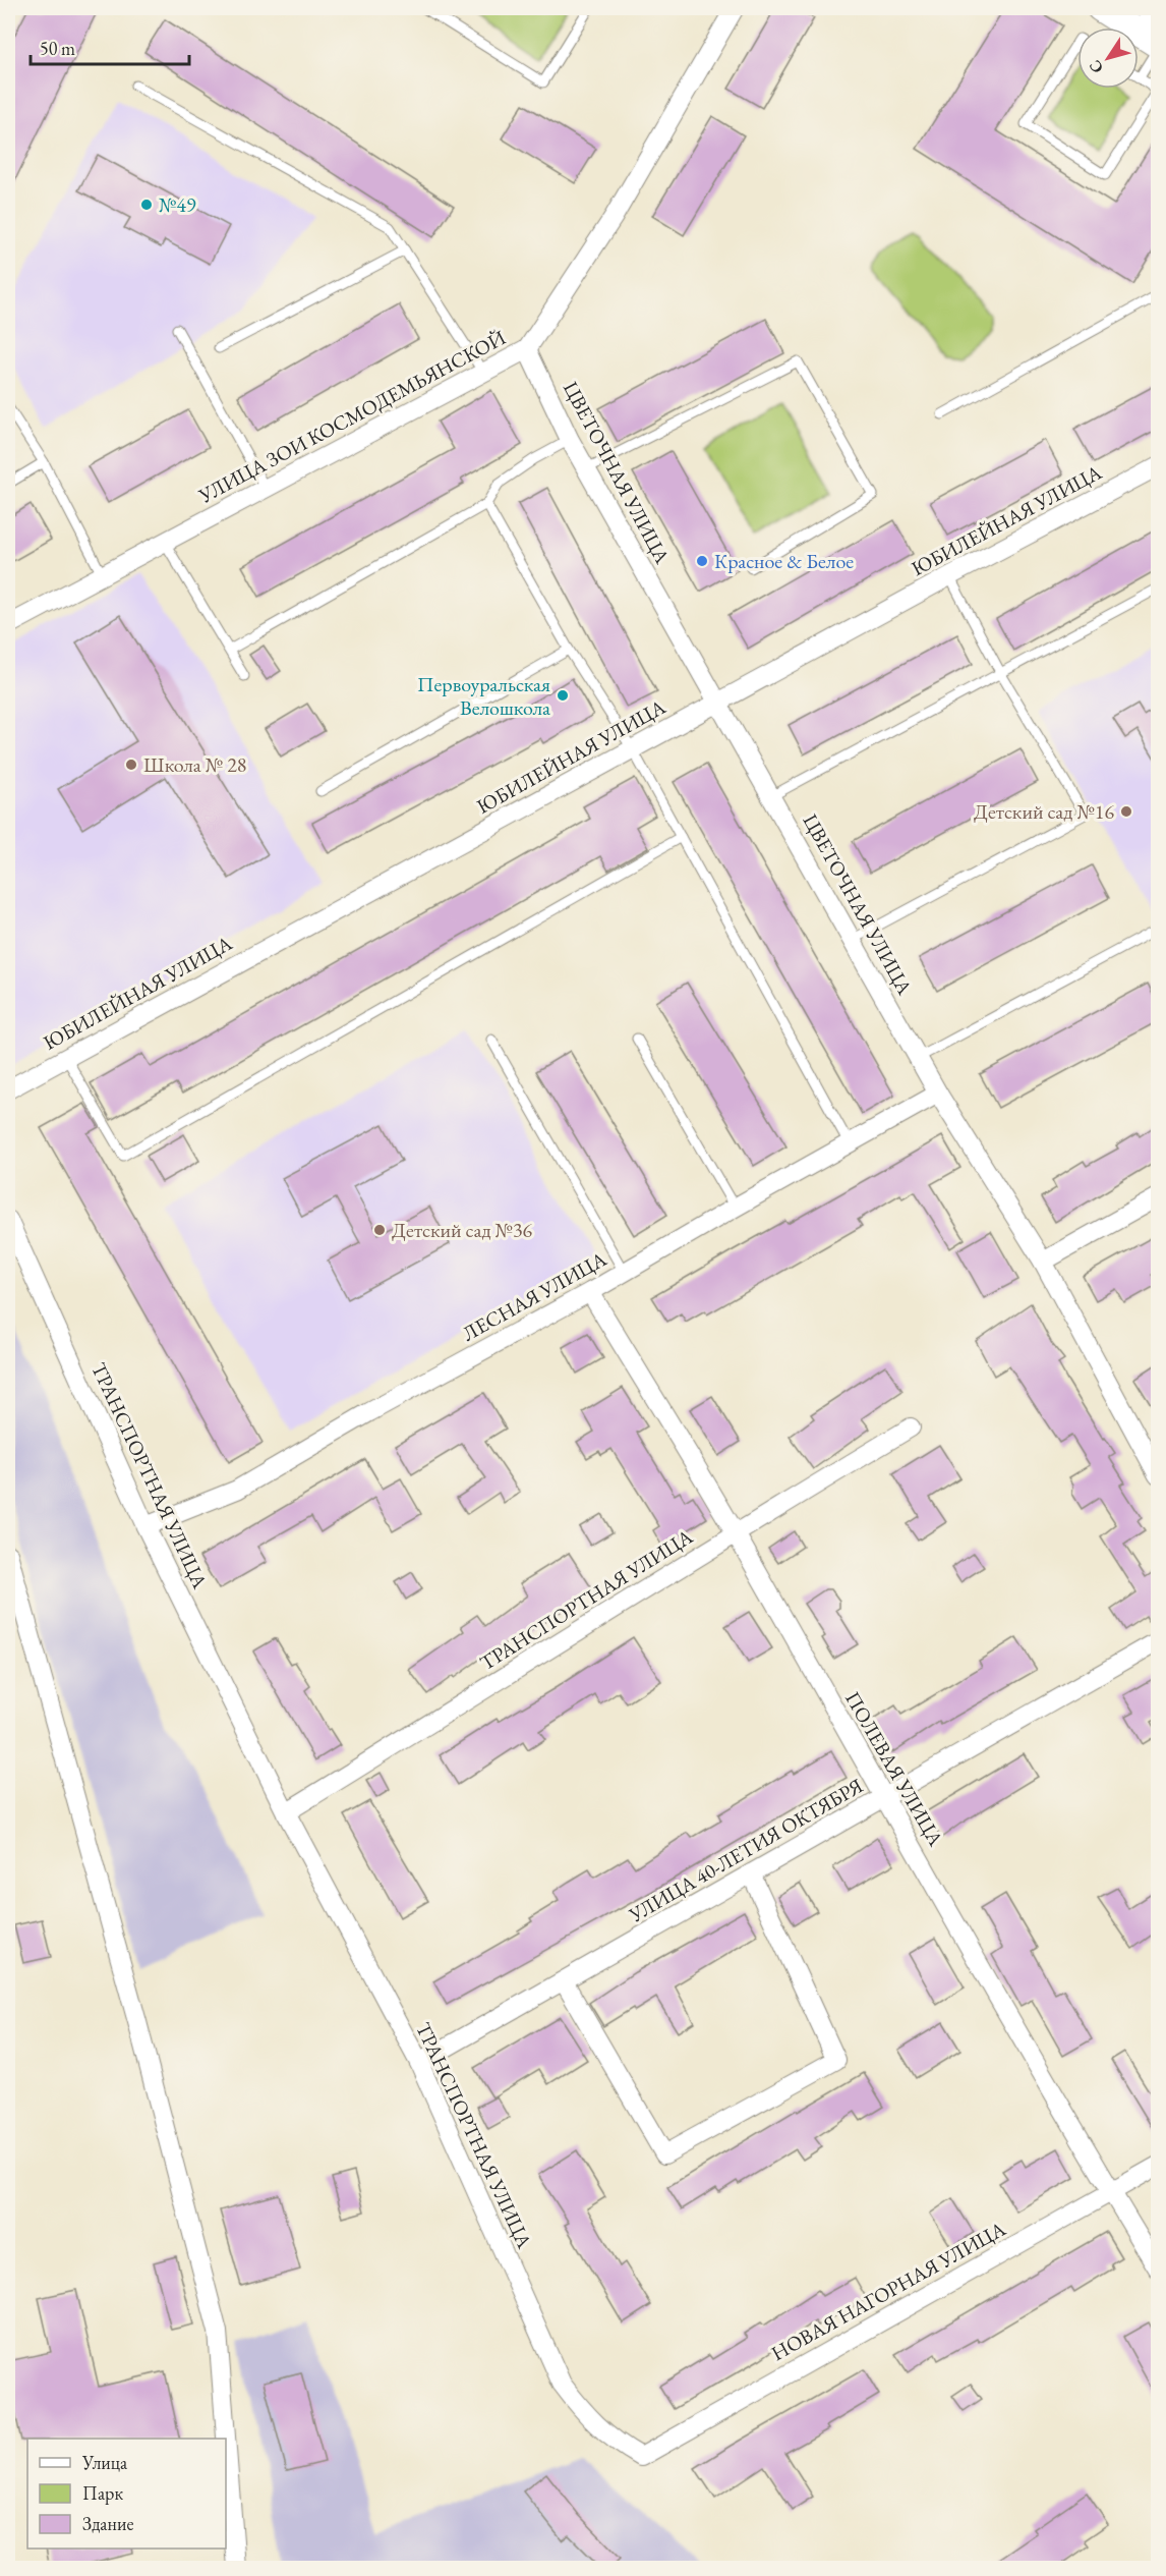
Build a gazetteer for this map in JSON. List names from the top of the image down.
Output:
{
  "streets": {
    "street": [
      "УЛИЦА ЗОИ КОСМОДЕМЬЯНСКОЙ",
      "ЦВЕТОЧНАЯ УЛИЦА",
      "ЮБИЛЕЙНАЯ УЛИЦА",
      "ЛЕСНАЯ УЛИЦА",
      "ТРАНСПОРТНАЯ УЛИЦА",
      "ПОЛЕВАЯ УЛИЦА",
      "УЛИЦА 40-ЛЕТИЯ ОКТЯБРЯ",
      "НОВАЯ НАГОРНАЯ УЛИЦА"
    ]
  },
  "crossings": [
    ["УЛИЦА ЗОИ КОСМОДЕМЬЯНСКОЙ", "ЦВЕТОЧНАЯ УЛИЦА"],
    ["ЦВЕТОЧНАЯ УЛИЦА", "ЮБИЛЕЙНАЯ УЛИЦА"],
    ["ЦВЕТОЧНАЯ УЛИЦА", "ЛЕСНАЯ УЛИЦА"],
    ["ЛЕСНАЯ УЛИЦА", "ТРАНСПОРТНАЯ УЛИЦА"],
    ["ЛЕСНАЯ УЛИЦА", "ПОЛЕВАЯ УЛИЦА"],
    ["ТРАНСПОРТНАЯ УЛИЦА", "ПОЛЕВАЯ УЛИЦА"],
    ["ТРАНСПОРТНАЯ УЛИЦА", "УЛИЦА 40-ЛЕТИЯ ОКТЯБРЯ"],
    ["ТРАНСПОРТНАЯ УЛИЦА", "НОВАЯ НАГОРНАЯ УЛИЦА"],
    ["ПОЛЕВАЯ УЛИЦА", "УЛИЦА 40-ЛЕТИЯ ОКТЯБРЯ"],
    ["ПОЛЕВАЯ УЛИЦА", "НОВАЯ НАГОРНАЯ УЛИЦА"]
  ],
  "places": [
    "№49",
    "Красное & Белое",
    "Первоуральская Велошкола",
    "Школа № 28",
    "Детский сад №16",
    "Детский сад №36"
  ],
  "legend": ["Улица", "Парк", "Здание"],
  "scale_bar": "50 m",
  "north": "bottom left"
}
